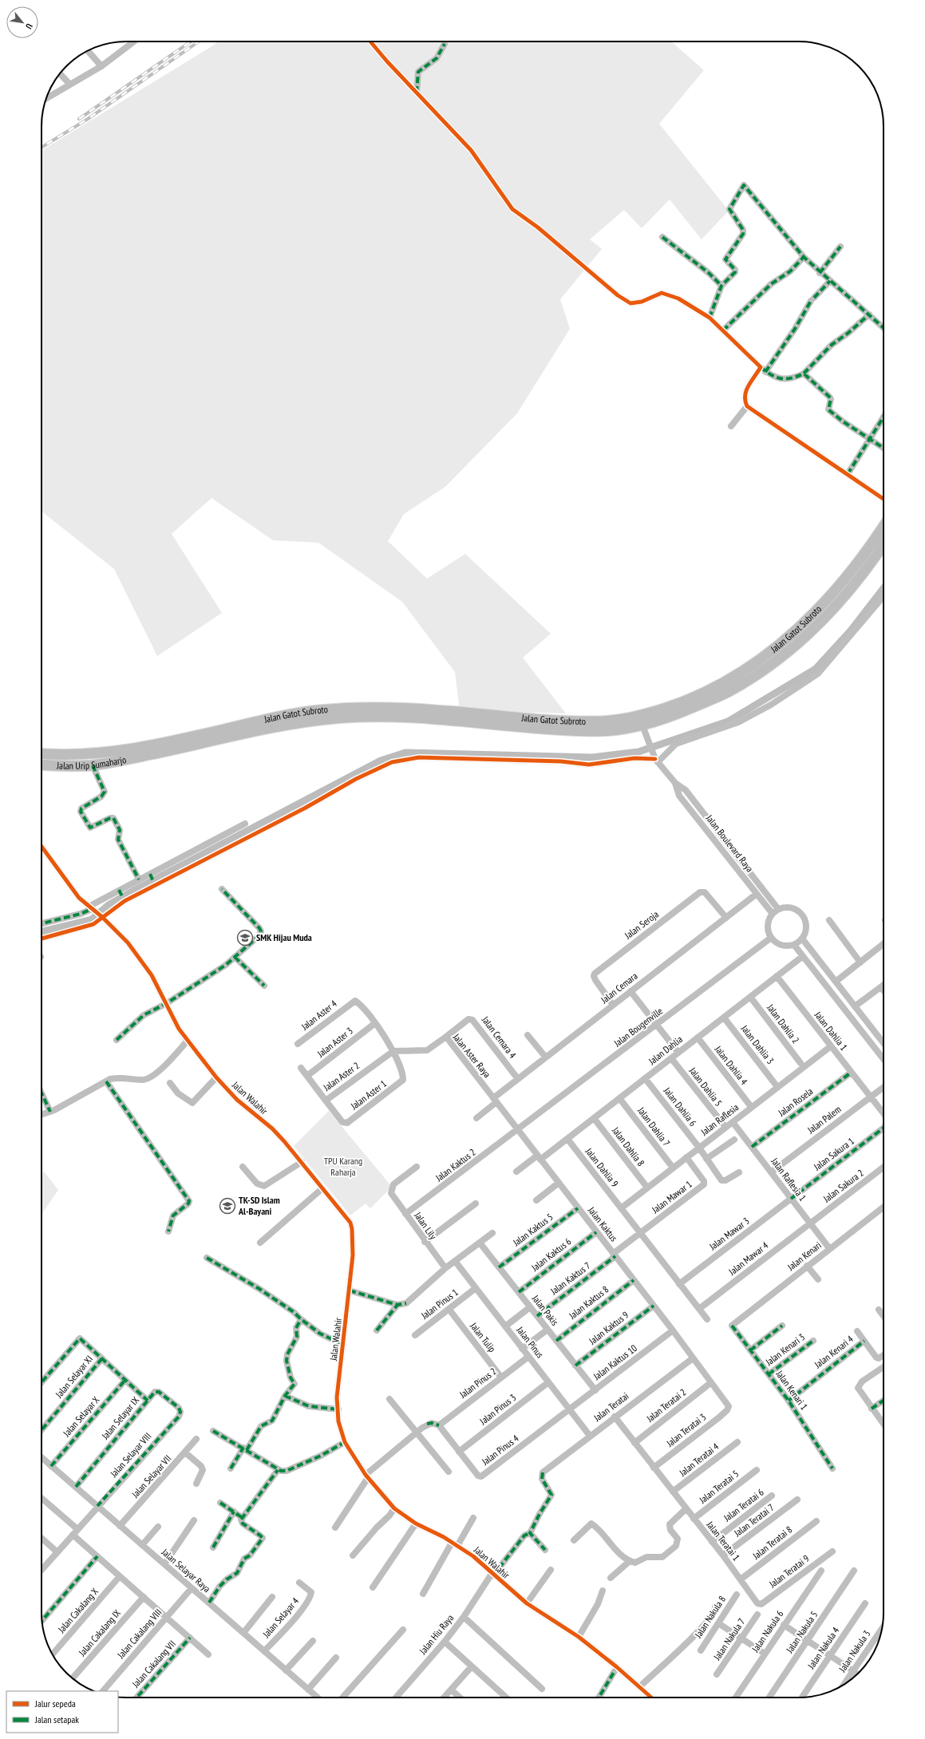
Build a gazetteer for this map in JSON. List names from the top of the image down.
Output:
{
  "streets": {
    "highway": ["Jalan Gatot Subroto", "Jalan Urip Sumaharjo"],
    "street": [
      "Jalan Boulevard Raya",
      "Jalan Seroja",
      "Jalan Cemara",
      "Jalan Aster 4",
      "Jalan Dahlia 2",
      "Jalan Bougenville",
      "Jalan Dahlia 1",
      "Jalan Cemara 4",
      "Jalan Aster 3",
      "Jalan Dahlia 3",
      "Jalan Dahlia",
      "Jalan Aster Raya",
      "Jalan Dahlia 4",
      "Jalan Aster 2",
      "Jalan Dahlia 5",
      "Jalan Aster 1",
      "Jalan Walahir",
      "Jalan Rosela",
      "Jalan Dahlia 6",
      "Jalan Raflesia",
      "Jalan Palem",
      "Jalan Dahlia 7",
      "Jalan Dahlia 8",
      "Jalan Sakura 1",
      "Jalan Kaktus 2",
      "Jalan Dahlia 9",
      "Jalan Raflesia 1",
      "Jalan Sakura 2",
      "Jalan Mawar 1",
      "Jalan Kaktus",
      "Jalan Lily",
      "Jalan Kaktus 5",
      "Jalan Mawar 3",
      "Jalan Kaktus 6",
      "Jalan Kenari",
      "Jalan Mawar 4",
      "Jalan Kaktus 7",
      "Jalan Kaktus 8",
      "Jalan Pinus 1",
      "Jalan Pakis",
      "Jalan Kaktus 9",
      "Jalan Tulip",
      "Jalan Pinus",
      "Jalan Kenari 3",
      "Jalan Kenari 4",
      "Jalan Kaktus 10",
      "Jalan Selayar XI",
      "Jalan Pinus 2",
      "Jalan Kenari 1",
      "Jalan Teratai 2",
      "Jalan Teratai",
      "Jalan Pinus 3",
      "Jalan Selayar X",
      "Jalan Selayar IX",
      "Jalan Teratai 3",
      "Jalan Pinus 4",
      "Jalan Selayar VIII",
      "Jalan Teratai 4",
      "Jalan Selayar VII",
      "Jalan Teratai 5",
      "Jalan Teratai 6",
      "Jalan Teratai 7",
      "Jalan Teratai 1",
      "Jalan Teratai 8",
      "Jalan Selayar Raya",
      "Jalan Teratai 9",
      "Jalan Cakalang X",
      "Jalan Nakula 8",
      "Jalan Selayar 4",
      "Jalan Nakula 6",
      "Jalan Nakula 5",
      "Jalan Cakalang IX",
      "Jalan Cakalang VIII",
      "Jalan Hiu Raya",
      "Jalan Nakula 7",
      "Jalan Nakula 4",
      "Jalan Nakula 3",
      "Jalan Cakalang VII"
    ]
  },
  "crossings": [
    ["Jalan Gatot Subroto", "Jalan Urip Sumaharjo"],
    ["Jalan Gatot Subroto", "Jalan Boulevard Raya"],
    ["Jalan Boulevard Raya", "Jalan Cemara"],
    ["Jalan Boulevard Raya", "Jalan Bougenville"],
    ["Jalan Seroja", "Jalan Cemara"],
    ["Jalan Cemara", "Jalan Cemara 4"],
    ["Jalan Cemara", "Jalan Aster Raya"],
    ["Jalan Aster 4", "Jalan Aster 3"],
    ["Jalan Dahlia 2", "Jalan Dahlia"],
    ["Jalan Bougenville", "Jalan Aster Raya"],
    ["Jalan Bougenville", "Jalan Kaktus 2"],
    ["Jalan Bougenville", "Jalan Kaktus"],
    ["Jalan Dahlia 1", "Jalan Dahlia"],
    ["Jalan Dahlia 1", "Jalan Rosela"],
    ["Jalan Dahlia 1", "Jalan Raflesia"],
    ["Jalan Dahlia 1", "Jalan Palem"],
    ["Jalan Cemara 4", "Jalan Aster Raya"],
    ["Jalan Aster 3", "Jalan Aster 2"],
    ["Jalan Dahlia 3", "Jalan Dahlia"],
    ["Jalan Dahlia", "Jalan Dahlia 4"],
    ["Jalan Dahlia", "Jalan Dahlia 5"],
    ["Jalan Dahlia", "Jalan Dahlia 6"],
    ["Jalan Dahlia", "Jalan Dahlia 7"],
    ["Jalan Dahlia", "Jalan Dahlia 8"],
    ["Jalan Dahlia", "Jalan Dahlia 9"],
    ["Jalan Dahlia", "Jalan Kaktus"],
    ["Jalan Aster Raya", "Jalan Aster 2"],
    ["Jalan Aster Raya", "Jalan Aster 1"],
    ["Jalan Aster Raya", "Jalan Kaktus 2"],
    ["Jalan Aster Raya", "Jalan Kaktus"],
    ["Jalan Aster 2", "Jalan Aster 1"],
    ["Jalan Dahlia 5", "Jalan Raflesia"],
    ["Jalan Walahir", "Jalan Hiu Raya"],
    ["Jalan Rosela", "Jalan Raflesia 1"],
    ["Jalan Dahlia 6", "Jalan Raflesia"],
    ["Jalan Raflesia", "Jalan Dahlia 7"],
    ["Jalan Raflesia", "Jalan Dahlia 8"],
    ["Jalan Raflesia", "Jalan Dahlia 9"],
    ["Jalan Raflesia", "Jalan Raflesia 1"],
    ["Jalan Raflesia", "Jalan Mawar 1"],
    ["Jalan Palem", "Jalan Raflesia 1"],
    ["Jalan Sakura 1", "Jalan Raflesia 1"],
    ["Jalan Sakura 1", "Jalan Mawar 3"],
    ["Jalan Kaktus 2", "Jalan Kaktus"],
    ["Jalan Kaktus 2", "Jalan Lily"],
    ["Jalan Dahlia 9", "Jalan Mawar 1"],
    ["Jalan Dahlia 9", "Jalan Mawar 3"],
    ["Jalan Dahlia 9", "Jalan Mawar 4"],
    ["Jalan Dahlia 9", "Jalan Kaktus 7"],
    ["Jalan Raflesia 1", "Jalan Sakura 2"],
    ["Jalan Raflesia 1", "Jalan Mawar 3"],
    ["Jalan Raflesia 1", "Jalan Kenari"],
    ["Jalan Raflesia 1", "Jalan Mawar 4"],
    ["Jalan Sakura 2", "Jalan Mawar 4"],
    ["Jalan Mawar 1", "Jalan Kaktus 7"],
    ["Jalan Kaktus", "Jalan Kaktus 5"],
    ["Jalan Kaktus", "Jalan Kaktus 6"],
    ["Jalan Kaktus", "Jalan Kaktus 7"],
    ["Jalan Kaktus", "Jalan Kaktus 8"],
    ["Jalan Kaktus", "Jalan Kaktus 9"],
    ["Jalan Kaktus", "Jalan Kaktus 10"],
    ["Jalan Kaktus", "Jalan Teratai 2"],
    ["Jalan Kaktus", "Jalan Teratai"],
    ["Jalan Kaktus", "Jalan Teratai 3"],
    ["Jalan Kaktus 5", "Jalan Pakis"],
    ["Jalan Kaktus 6", "Jalan Pakis"],
    ["Jalan Kenari", "Jalan Kenari 1"],
    ["Jalan Kaktus 7", "Jalan Pakis"],
    ["Jalan Kaktus 8", "Jalan Pakis"],
    ["Jalan Pinus 1", "Jalan Tulip"],
    ["Jalan Pinus 1", "Jalan Pinus"],
    ["Jalan Pakis", "Jalan Kaktus 9"],
    ["Jalan Pakis", "Jalan Kaktus 10"],
    ["Jalan Tulip", "Jalan Pinus 2"],
    ["Jalan Pinus", "Jalan Kaktus 10"],
    ["Jalan Pinus", "Jalan Pinus 2"],
    ["Jalan Pinus", "Jalan Teratai"],
    ["Jalan Pinus", "Jalan Pinus 3"],
    ["Jalan Pinus", "Jalan Pinus 4"],
    ["Jalan Kenari 3", "Jalan Kenari 1"],
    ["Jalan Kenari 4", "Jalan Kenari 1"],
    ["Jalan Kaktus 10", "Jalan Pinus 4"],
    ["Jalan Pinus 2", "Jalan Pinus 4"],
    ["Jalan Teratai 2", "Jalan Teratai 1"],
    ["Jalan Teratai", "Jalan Teratai 1"],
    ["Jalan Teratai", "Jalan Hiu Raya"],
    ["Jalan Pinus 3", "Jalan Pinus 4"],
    ["Jalan Selayar X", "Jalan Selayar Raya"],
    ["Jalan Selayar IX", "Jalan Selayar VIII"],
    ["Jalan Selayar IX", "Jalan Selayar Raya"],
    ["Jalan Teratai 3", "Jalan Teratai 1"],
    ["Jalan Selayar VIII", "Jalan Selayar Raya"],
    ["Jalan Teratai 4", "Jalan Teratai 1"],
    ["Jalan Selayar VII", "Jalan Selayar Raya"],
    ["Jalan Teratai 5", "Jalan Teratai 1"],
    ["Jalan Teratai 6", "Jalan Teratai 1"],
    ["Jalan Teratai 7", "Jalan Teratai 1"],
    ["Jalan Teratai 1", "Jalan Teratai 8"],
    ["Jalan Teratai 1", "Jalan Teratai 9"],
    ["Jalan Selayar Raya", "Jalan Selayar 4"],
    ["Jalan Selayar Raya", "Jalan Cakalang VIII"]
  ],
  "parks": ["TPU Karang Raharja"],
  "places": {
    "school or university": ["SMK Hijau Muda", "TK-SD Islam Al-Bayani"]
  },
  "legend": ["Jalur sepeda", "Jalan setapak"],
  "north": "bottom right"
}
